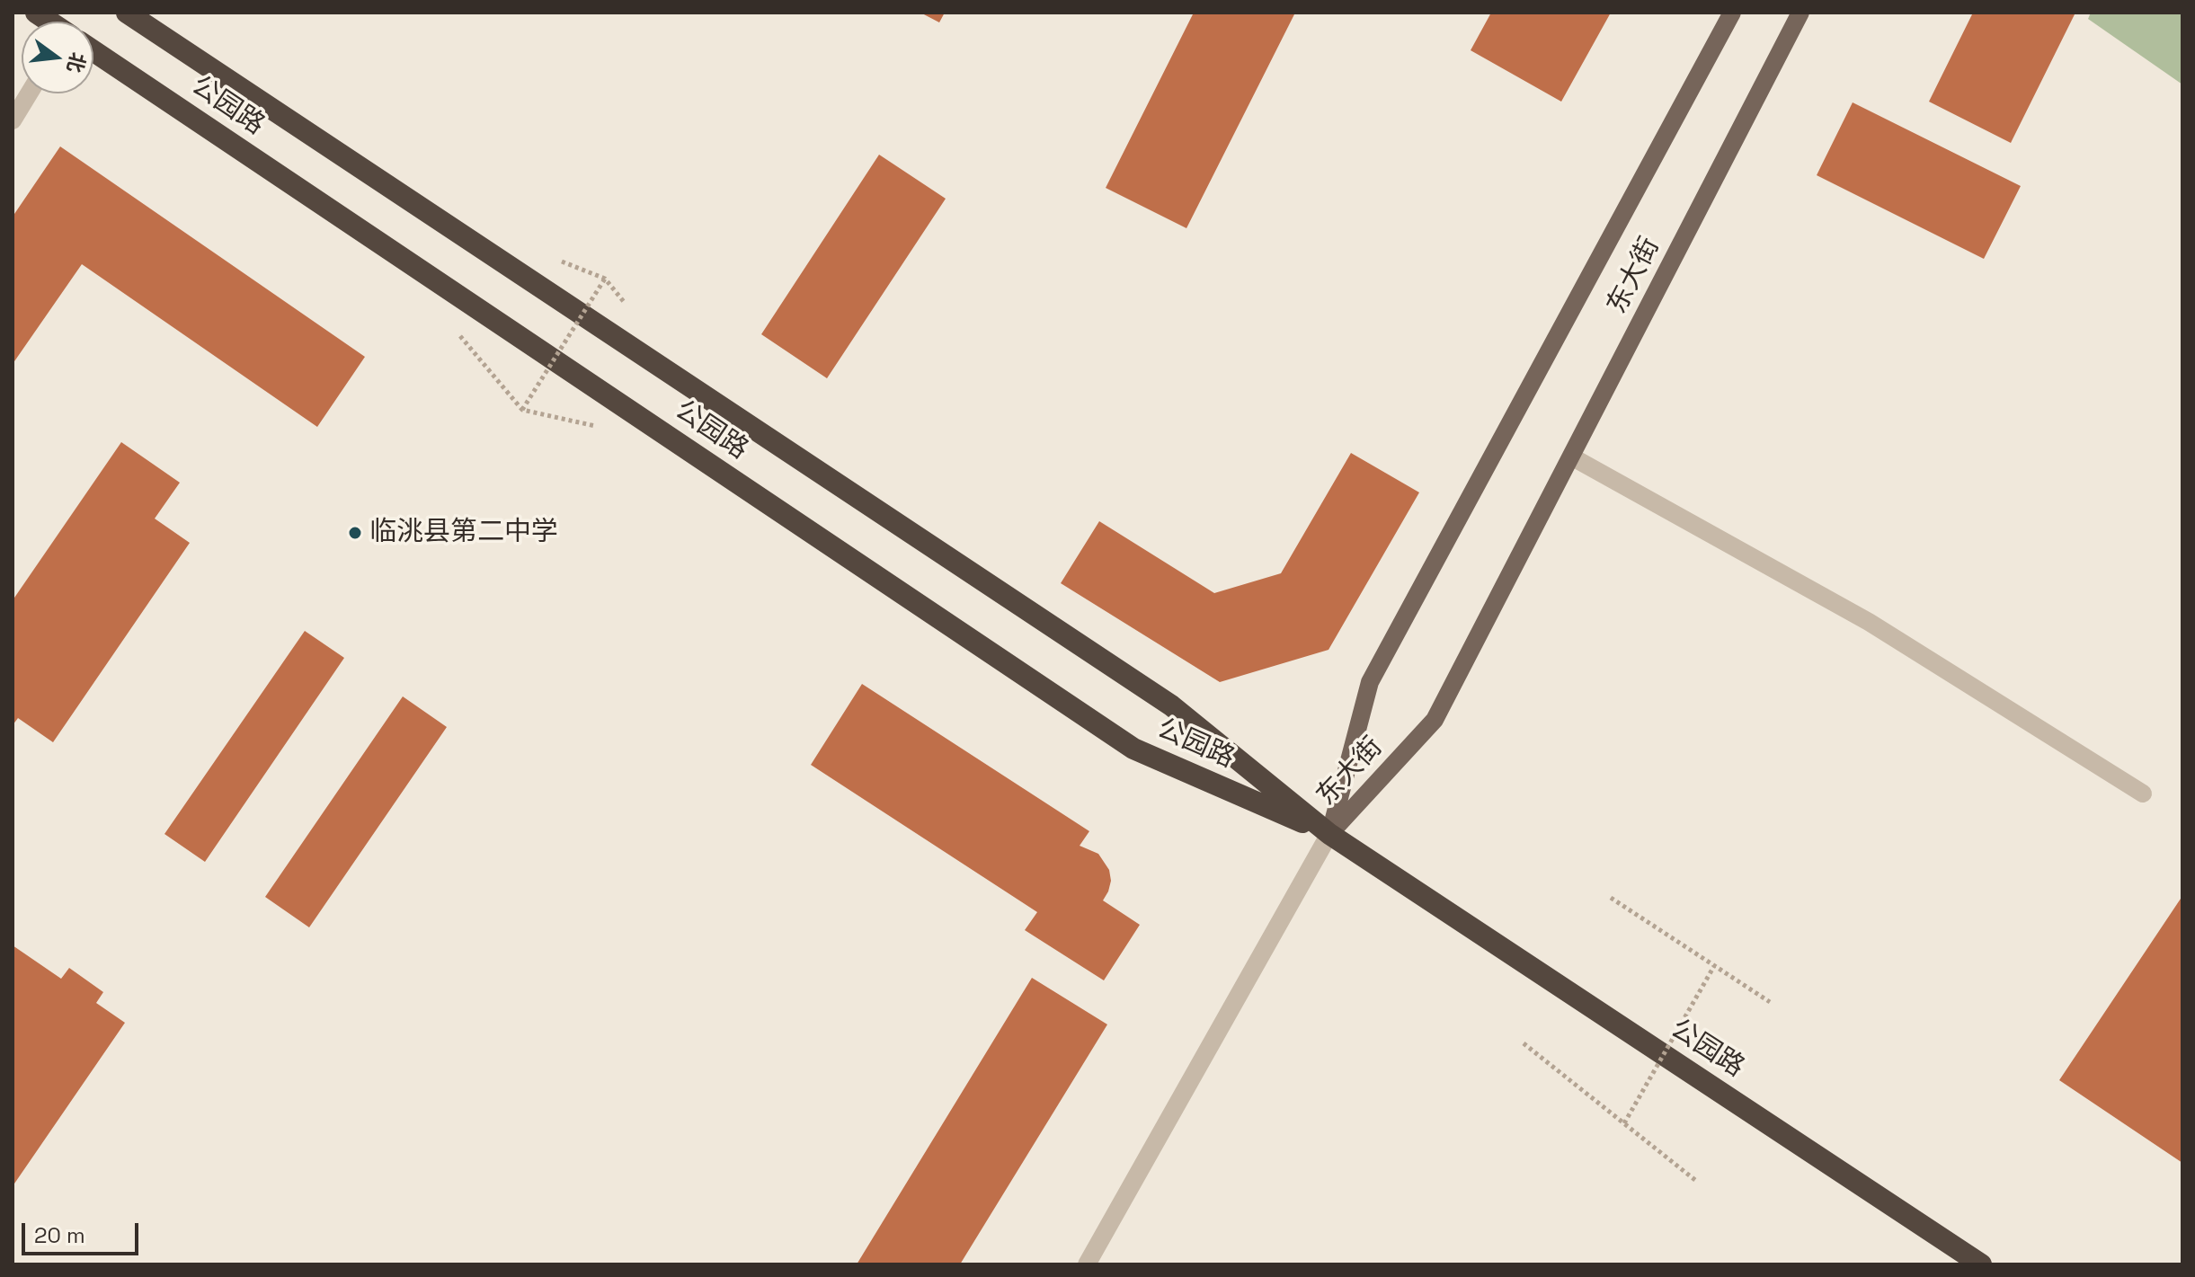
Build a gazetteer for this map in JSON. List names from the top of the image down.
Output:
{
  "streets": {
    "highway": ["公园路"],
    "main road": ["东大街"]
  },
  "crossings": [
    ["公园路", "东大街"]
  ],
  "places": ["临洮县第二中学"],
  "scale_bar": "20 m",
  "north": "right"
}
